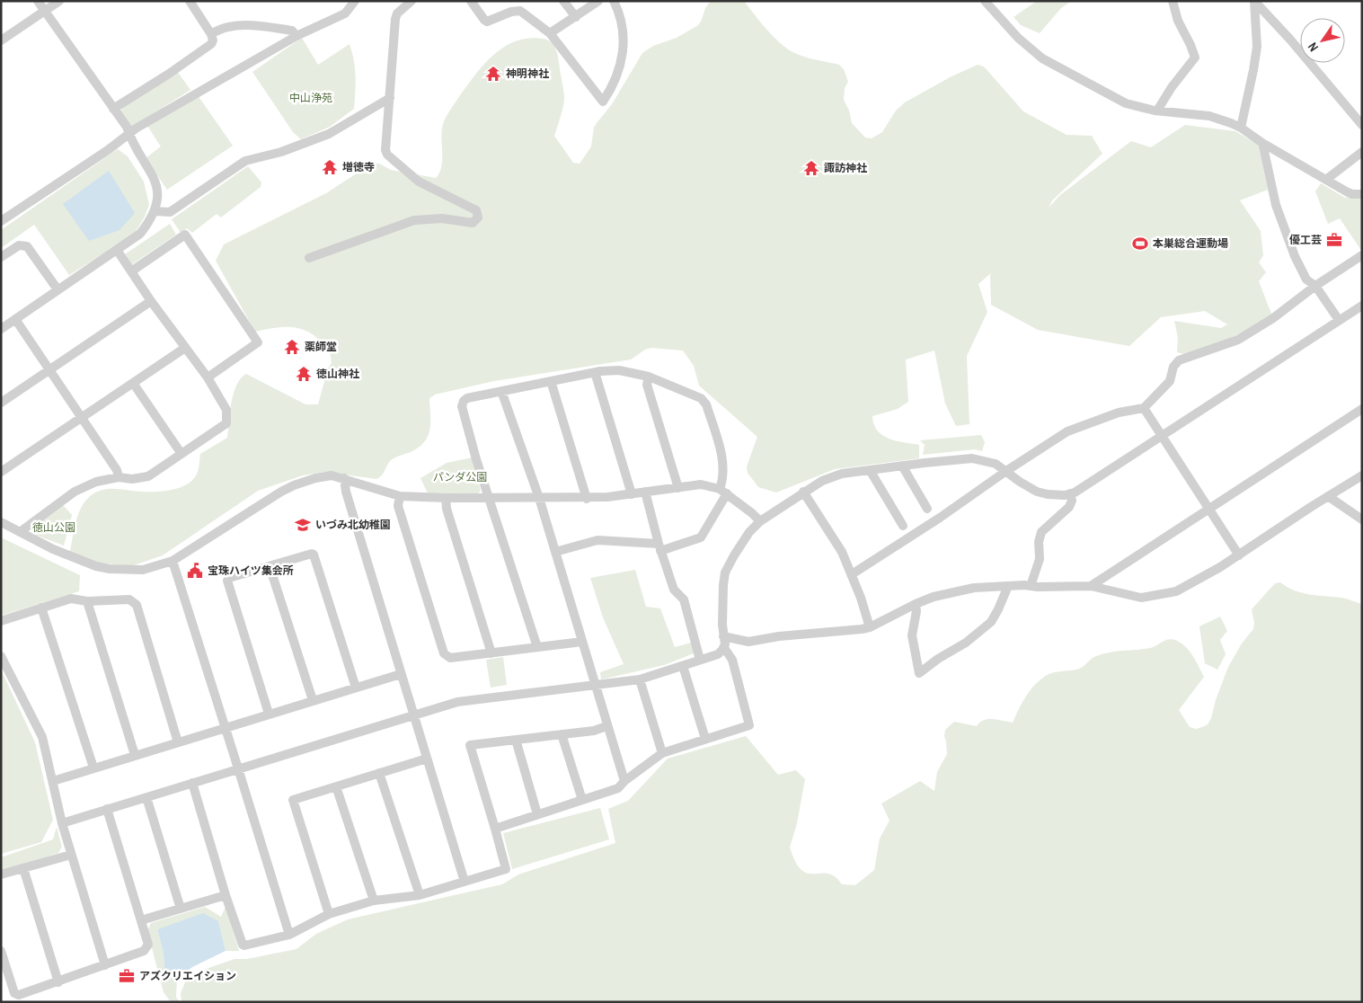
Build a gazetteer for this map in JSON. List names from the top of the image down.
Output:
{
  "parks": ["中山浄苑", "パンダ公園", "徳山公園"],
  "places": {
    "temple": [
      "神明神社",
      "増徳寺",
      "諏訪神社",
      "薬師堂",
      "徳山神社"
    ],
    "office": ["優工芸", "アズクリエイション"],
    "sports": ["本巣総合運動場"],
    "school or university": ["いづみ北幼稚園"],
    "public building": ["宝珠ハイツ集会所"]
  },
  "north": "bottom left"
}
